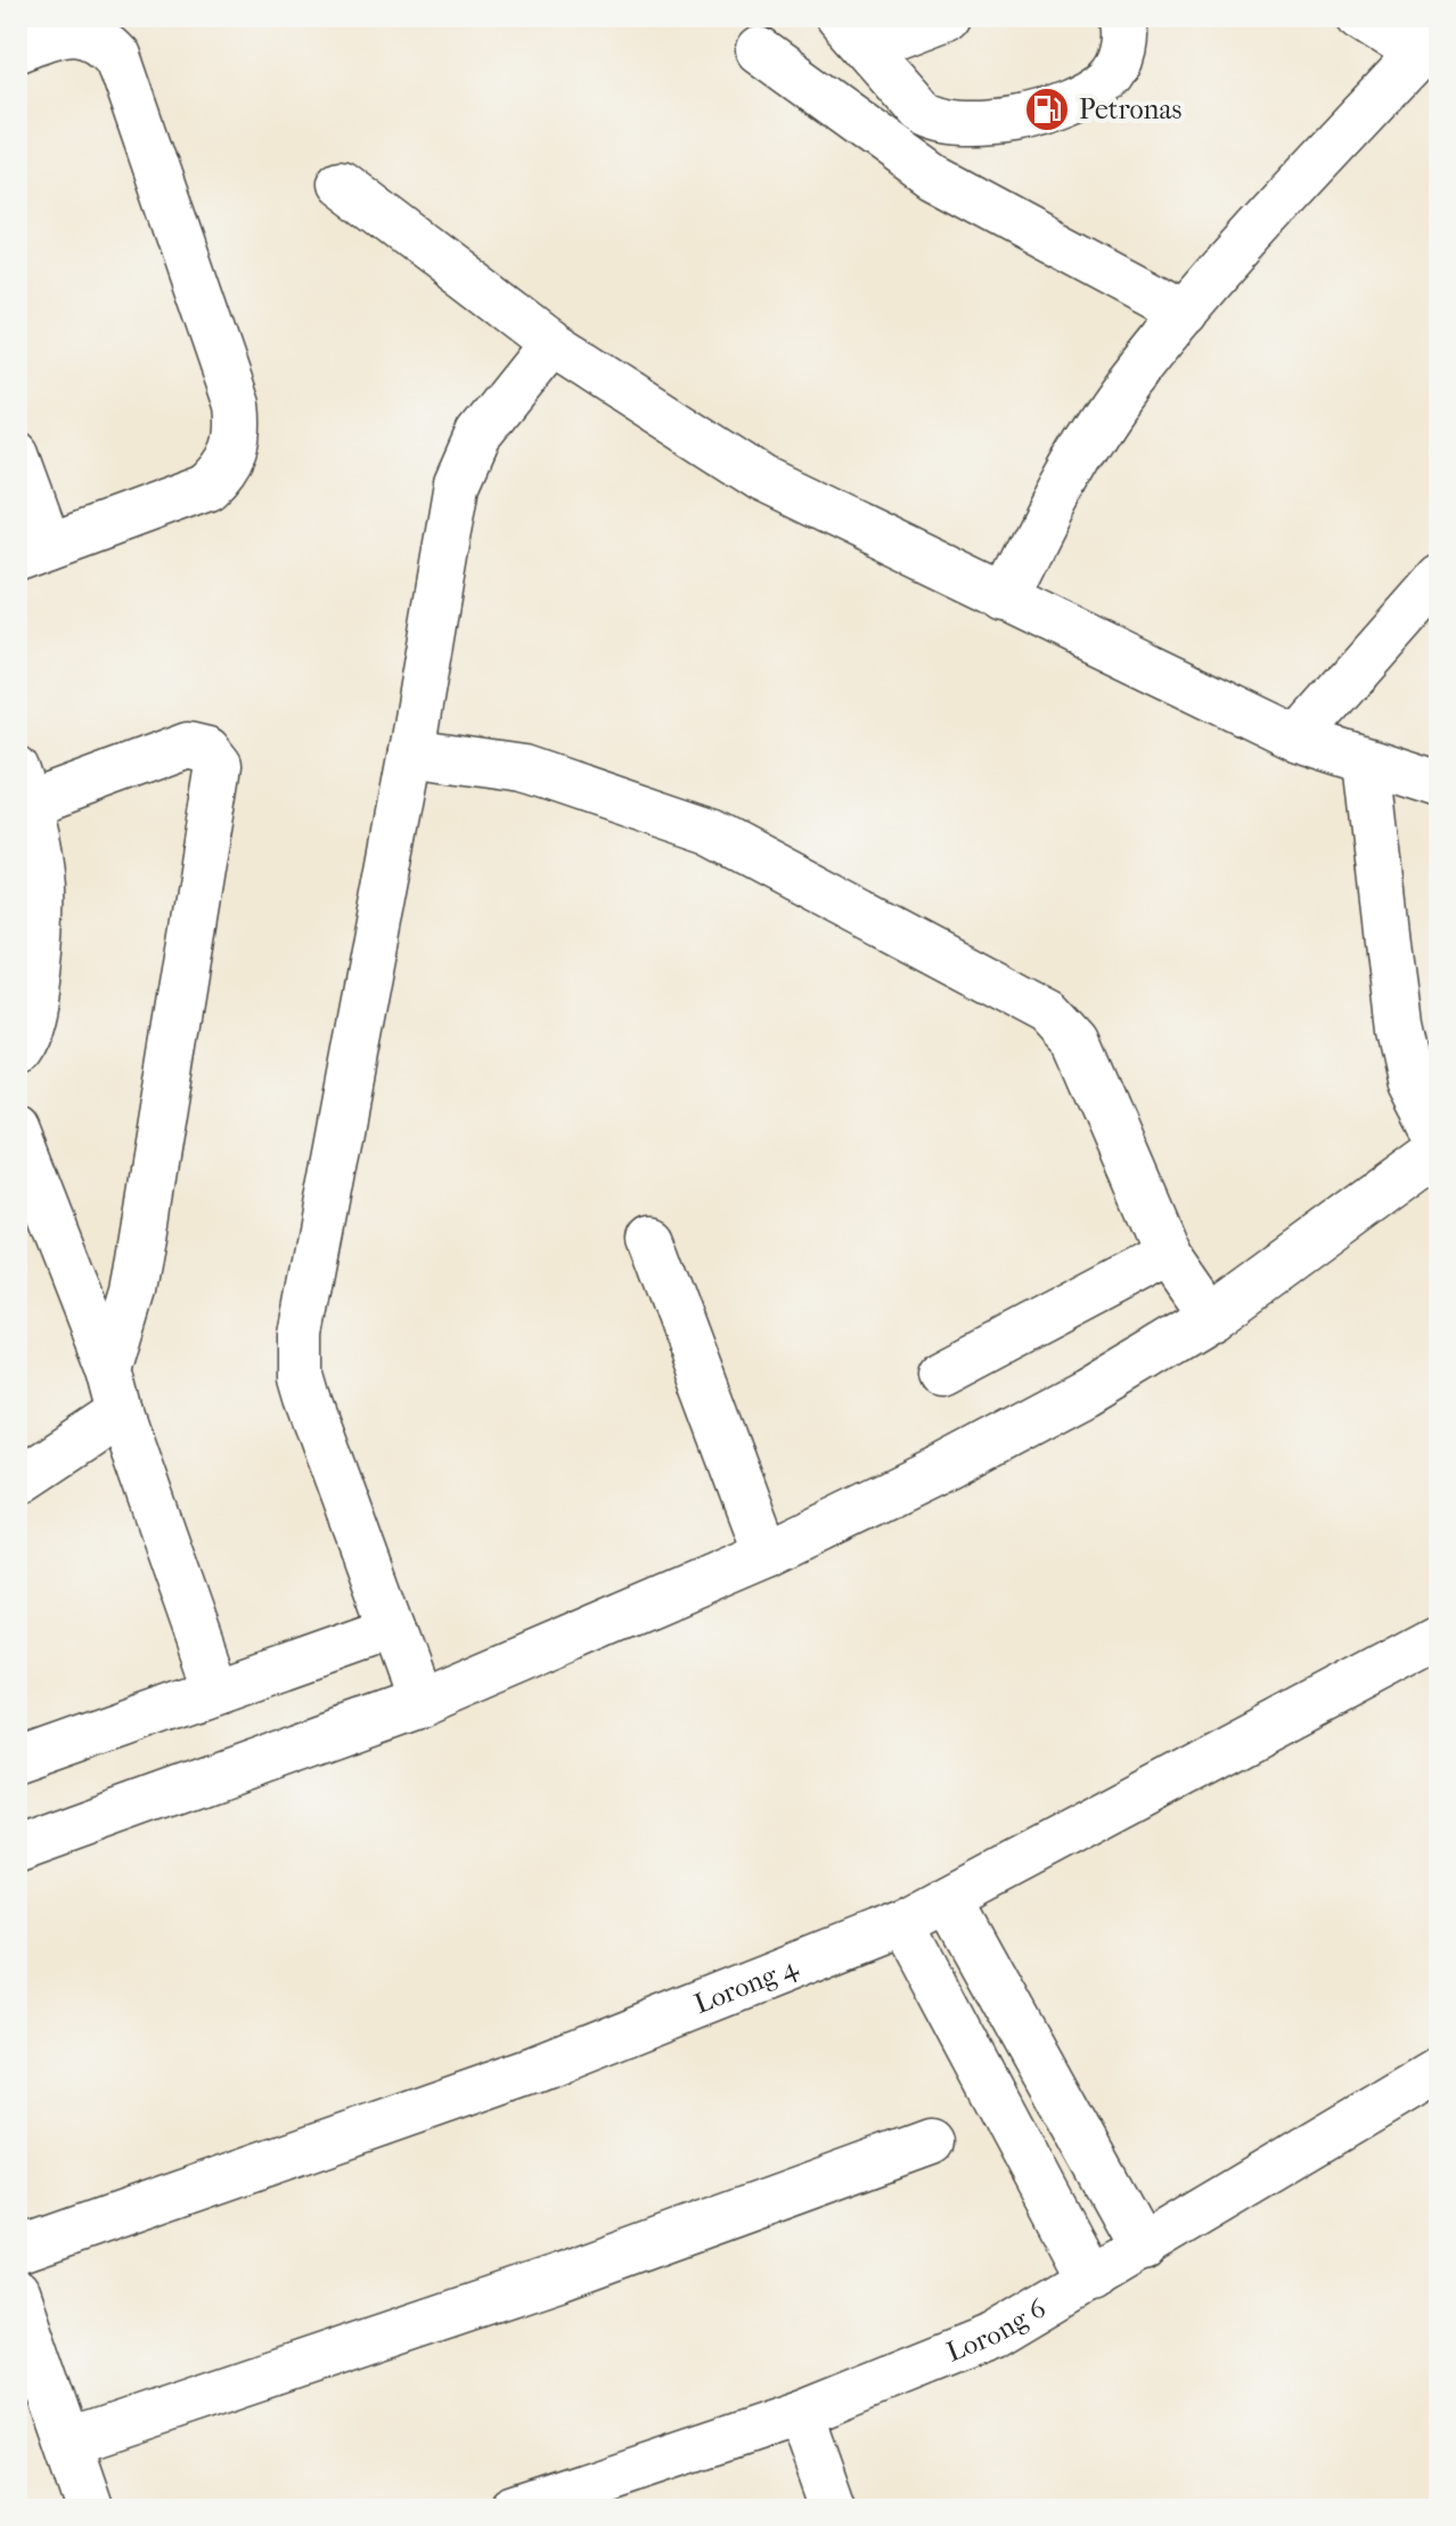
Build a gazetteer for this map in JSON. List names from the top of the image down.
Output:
{
  "streets": {
    "street": ["Lorong 4", "Lorong 6"]
  },
  "places": {
    "fuel station": ["Petronas"]
  }
}
